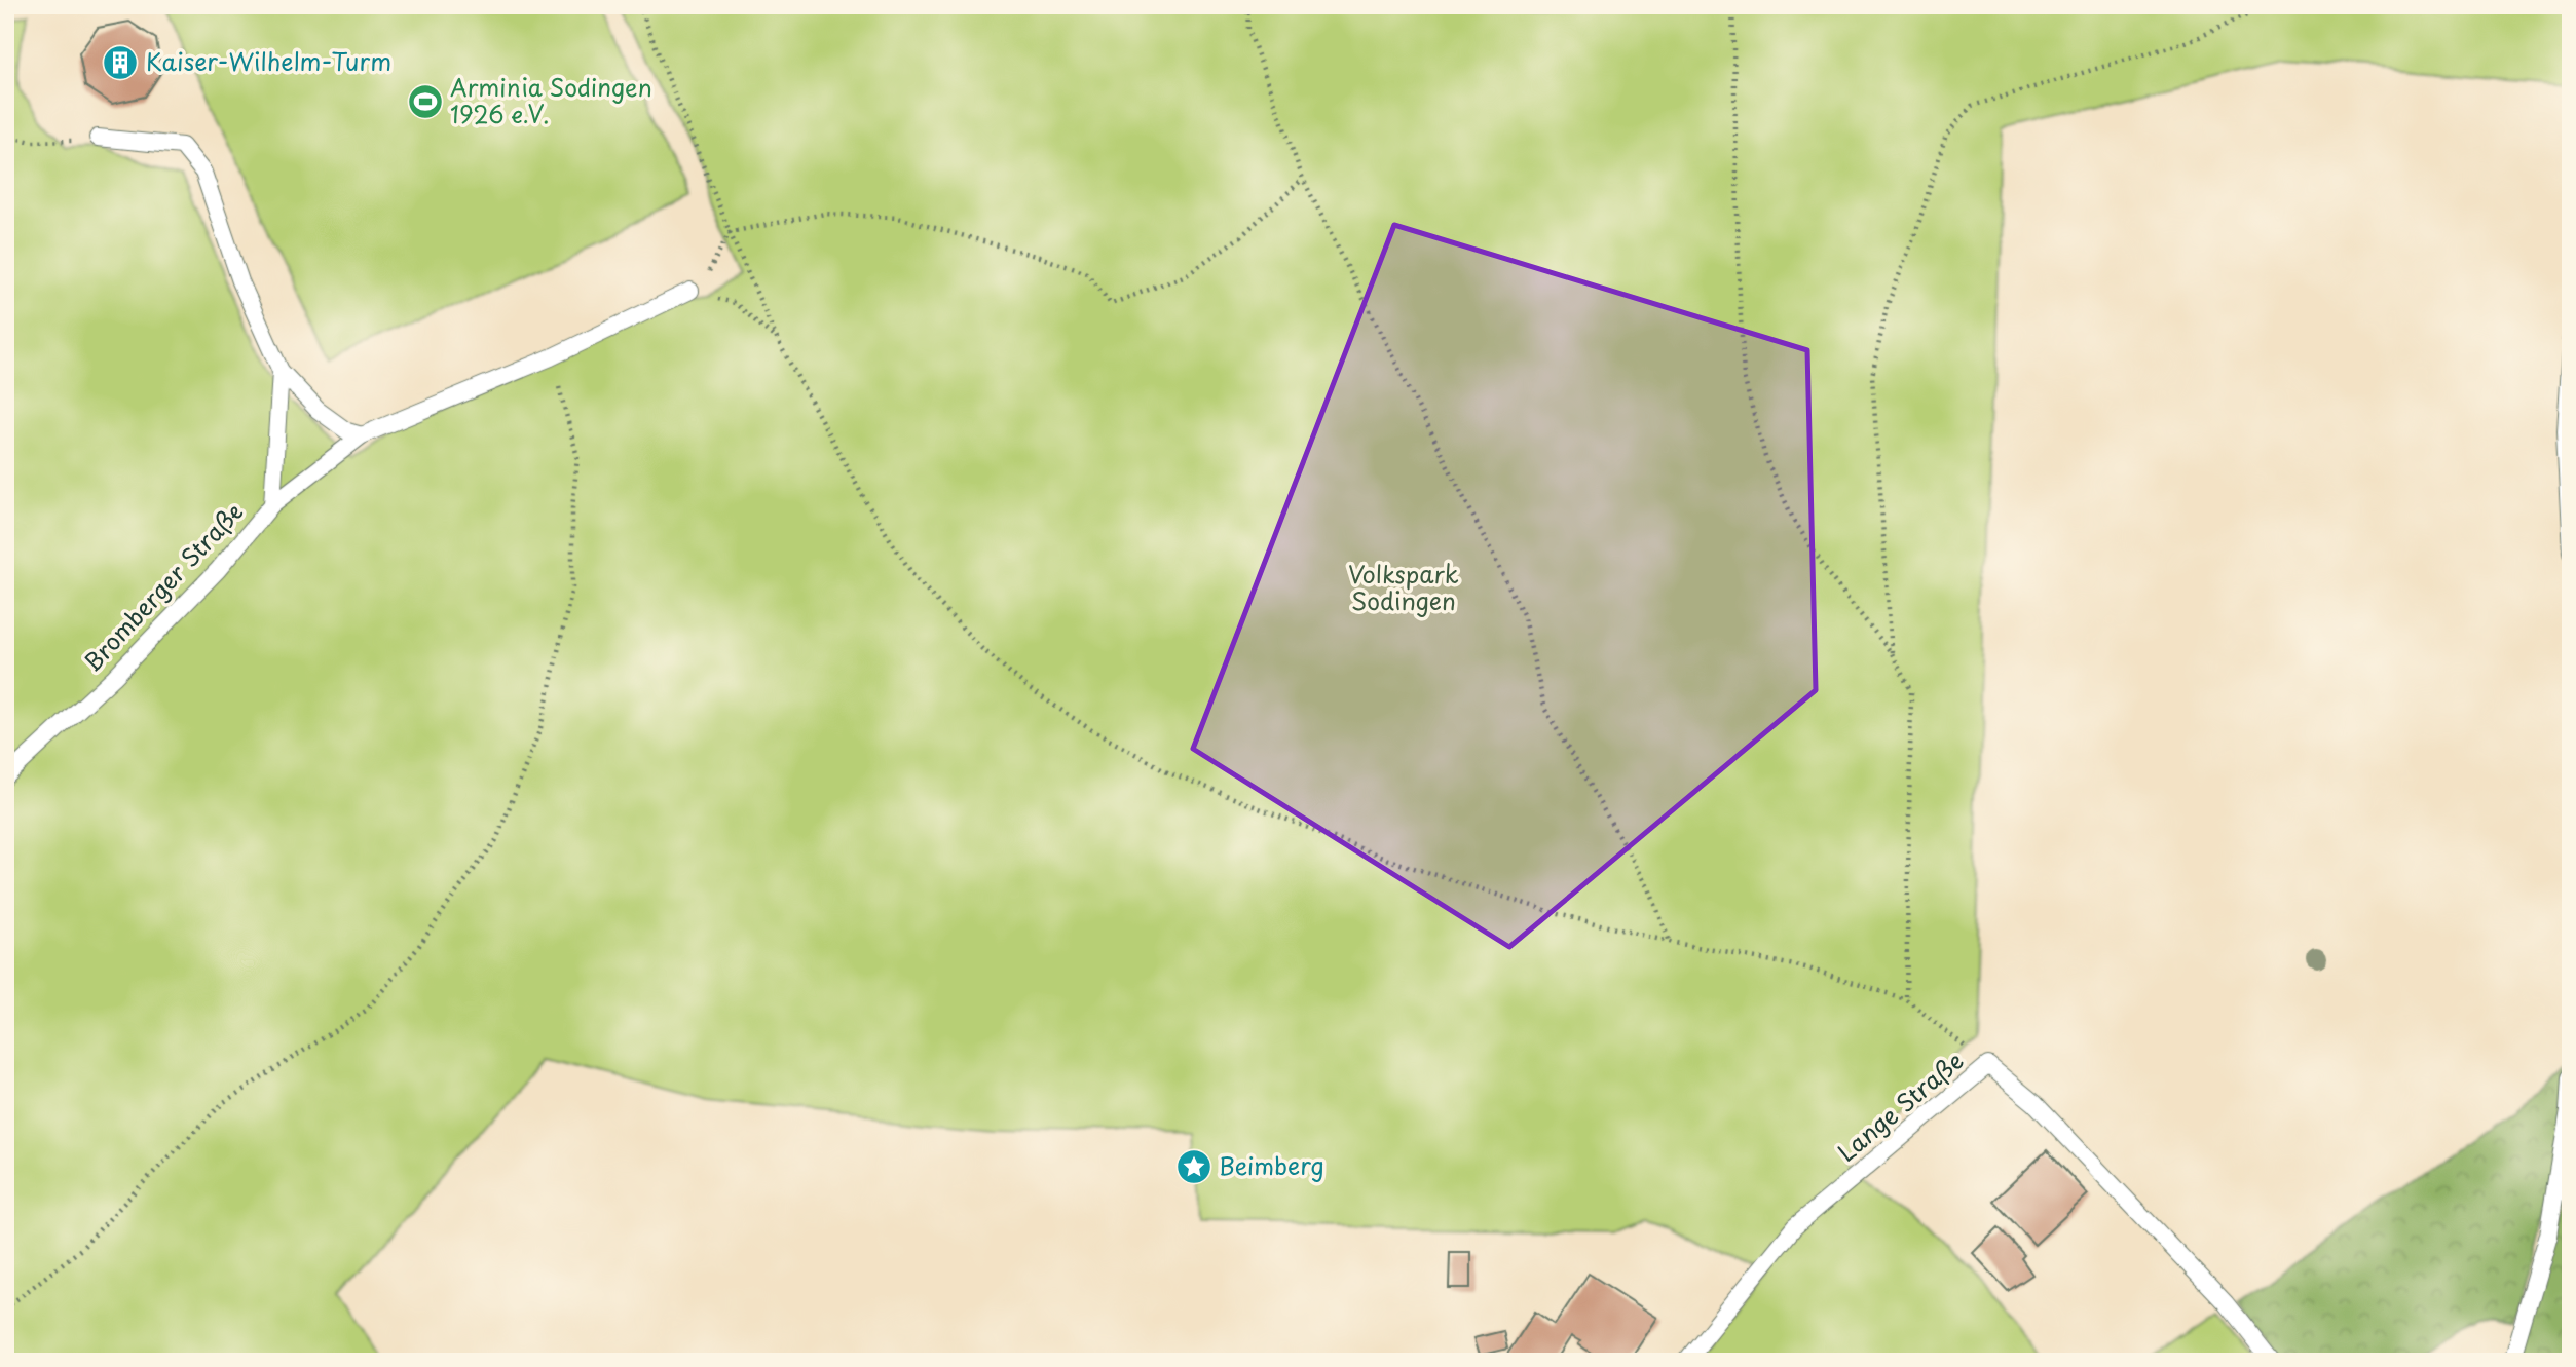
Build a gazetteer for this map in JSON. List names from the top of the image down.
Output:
{
  "streets": {
    "lane": ["Bromberger Straße", "Lange Straße"]
  },
  "parks": ["Volkspark Sodingen"],
  "places": {
    "building": ["Kaiser-Wilhelm-Turm"],
    "sports": ["Arminia Sodingen 1926 e.V."],
    "place": ["Beimberg"]
  }
}
